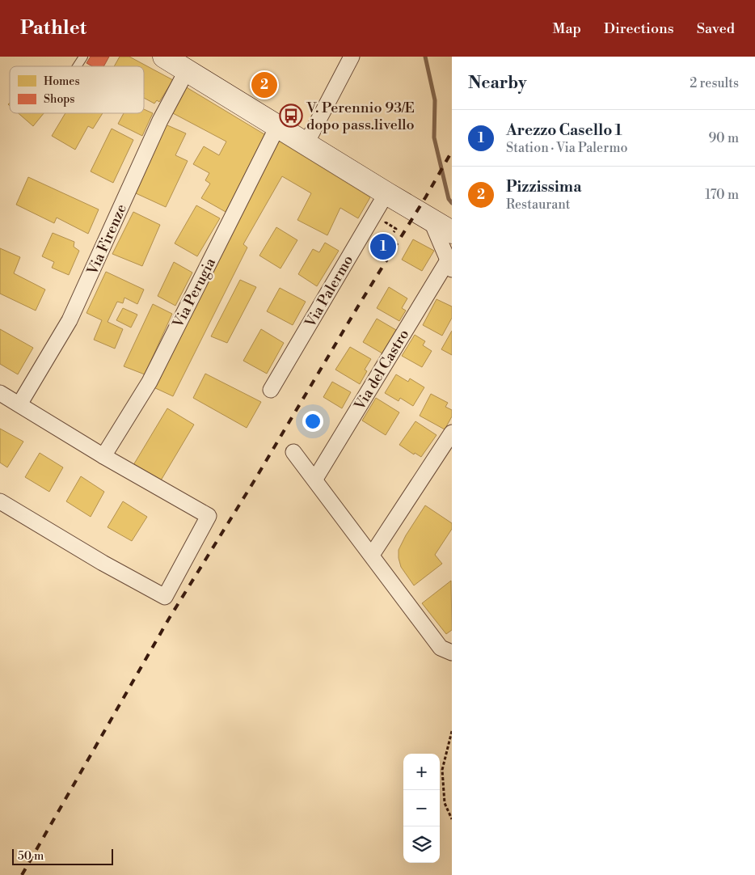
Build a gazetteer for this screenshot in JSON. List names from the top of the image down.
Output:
{
  "streets": {
    "street": [
      "Via Firenze",
      "Via Palermo",
      "Via Perugia",
      "Via del Castro"
    ]
  },
  "places": {
    "bus stop": ["V. Perennio 93/E dopo pass.livello"]
  },
  "legend": ["Homes", "Shops"],
  "scale_bar": "50 m",
  "page": {
    "header": "Pathlet",
    "nav": ["Map", "Directions", "Saved"],
    "heading": ["Nearby", "2 results"],
    "pins": ["2", "1"],
    "list": [
      {
        "mark": "1",
        "name": "Arezzo Casello 1",
        "note": "Station · Via Palermo",
        "value": "90 m"
      },
      {
        "mark": "2",
        "name": "Pizzissima",
        "note": "Restaurant",
        "value": "170 m"
      }
    ],
    "map_buttons": ["+", "−"],
    "scale": "50 m"
  }
}
